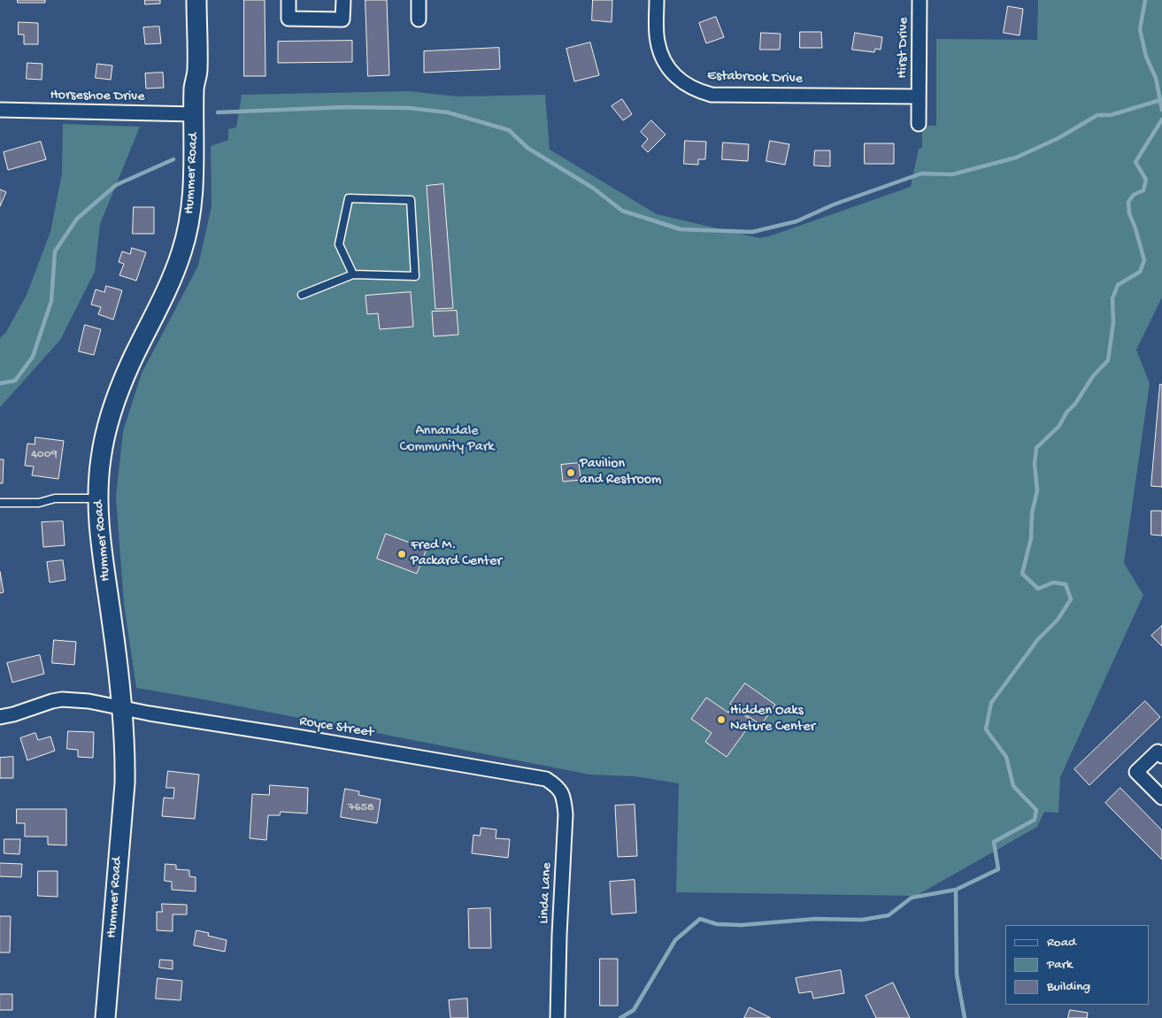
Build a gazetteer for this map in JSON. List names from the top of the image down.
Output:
{
  "streets": {
    "main road": ["Hummer Road"],
    "street": [
      "Hirst Drive",
      "Estabrook Drive",
      "Horseshoe Drive",
      "Royce Street",
      "Linda Lane"
    ]
  },
  "crossings": [
    ["Hirst Drive", "Estabrook Drive"],
    ["Horseshoe Drive", "Hummer Road"],
    ["Hummer Road", "Royce Street"],
    ["Royce Street", "Linda Lane"]
  ],
  "parks": ["Annandale Community Park"],
  "places": ["Pavilion and Restroom", "Fred M. Packard Center", "Hidden Oaks Nature Center"],
  "house_numbers": ["4009", "7658"],
  "legend": ["Road", "Park", "Building"]
}
